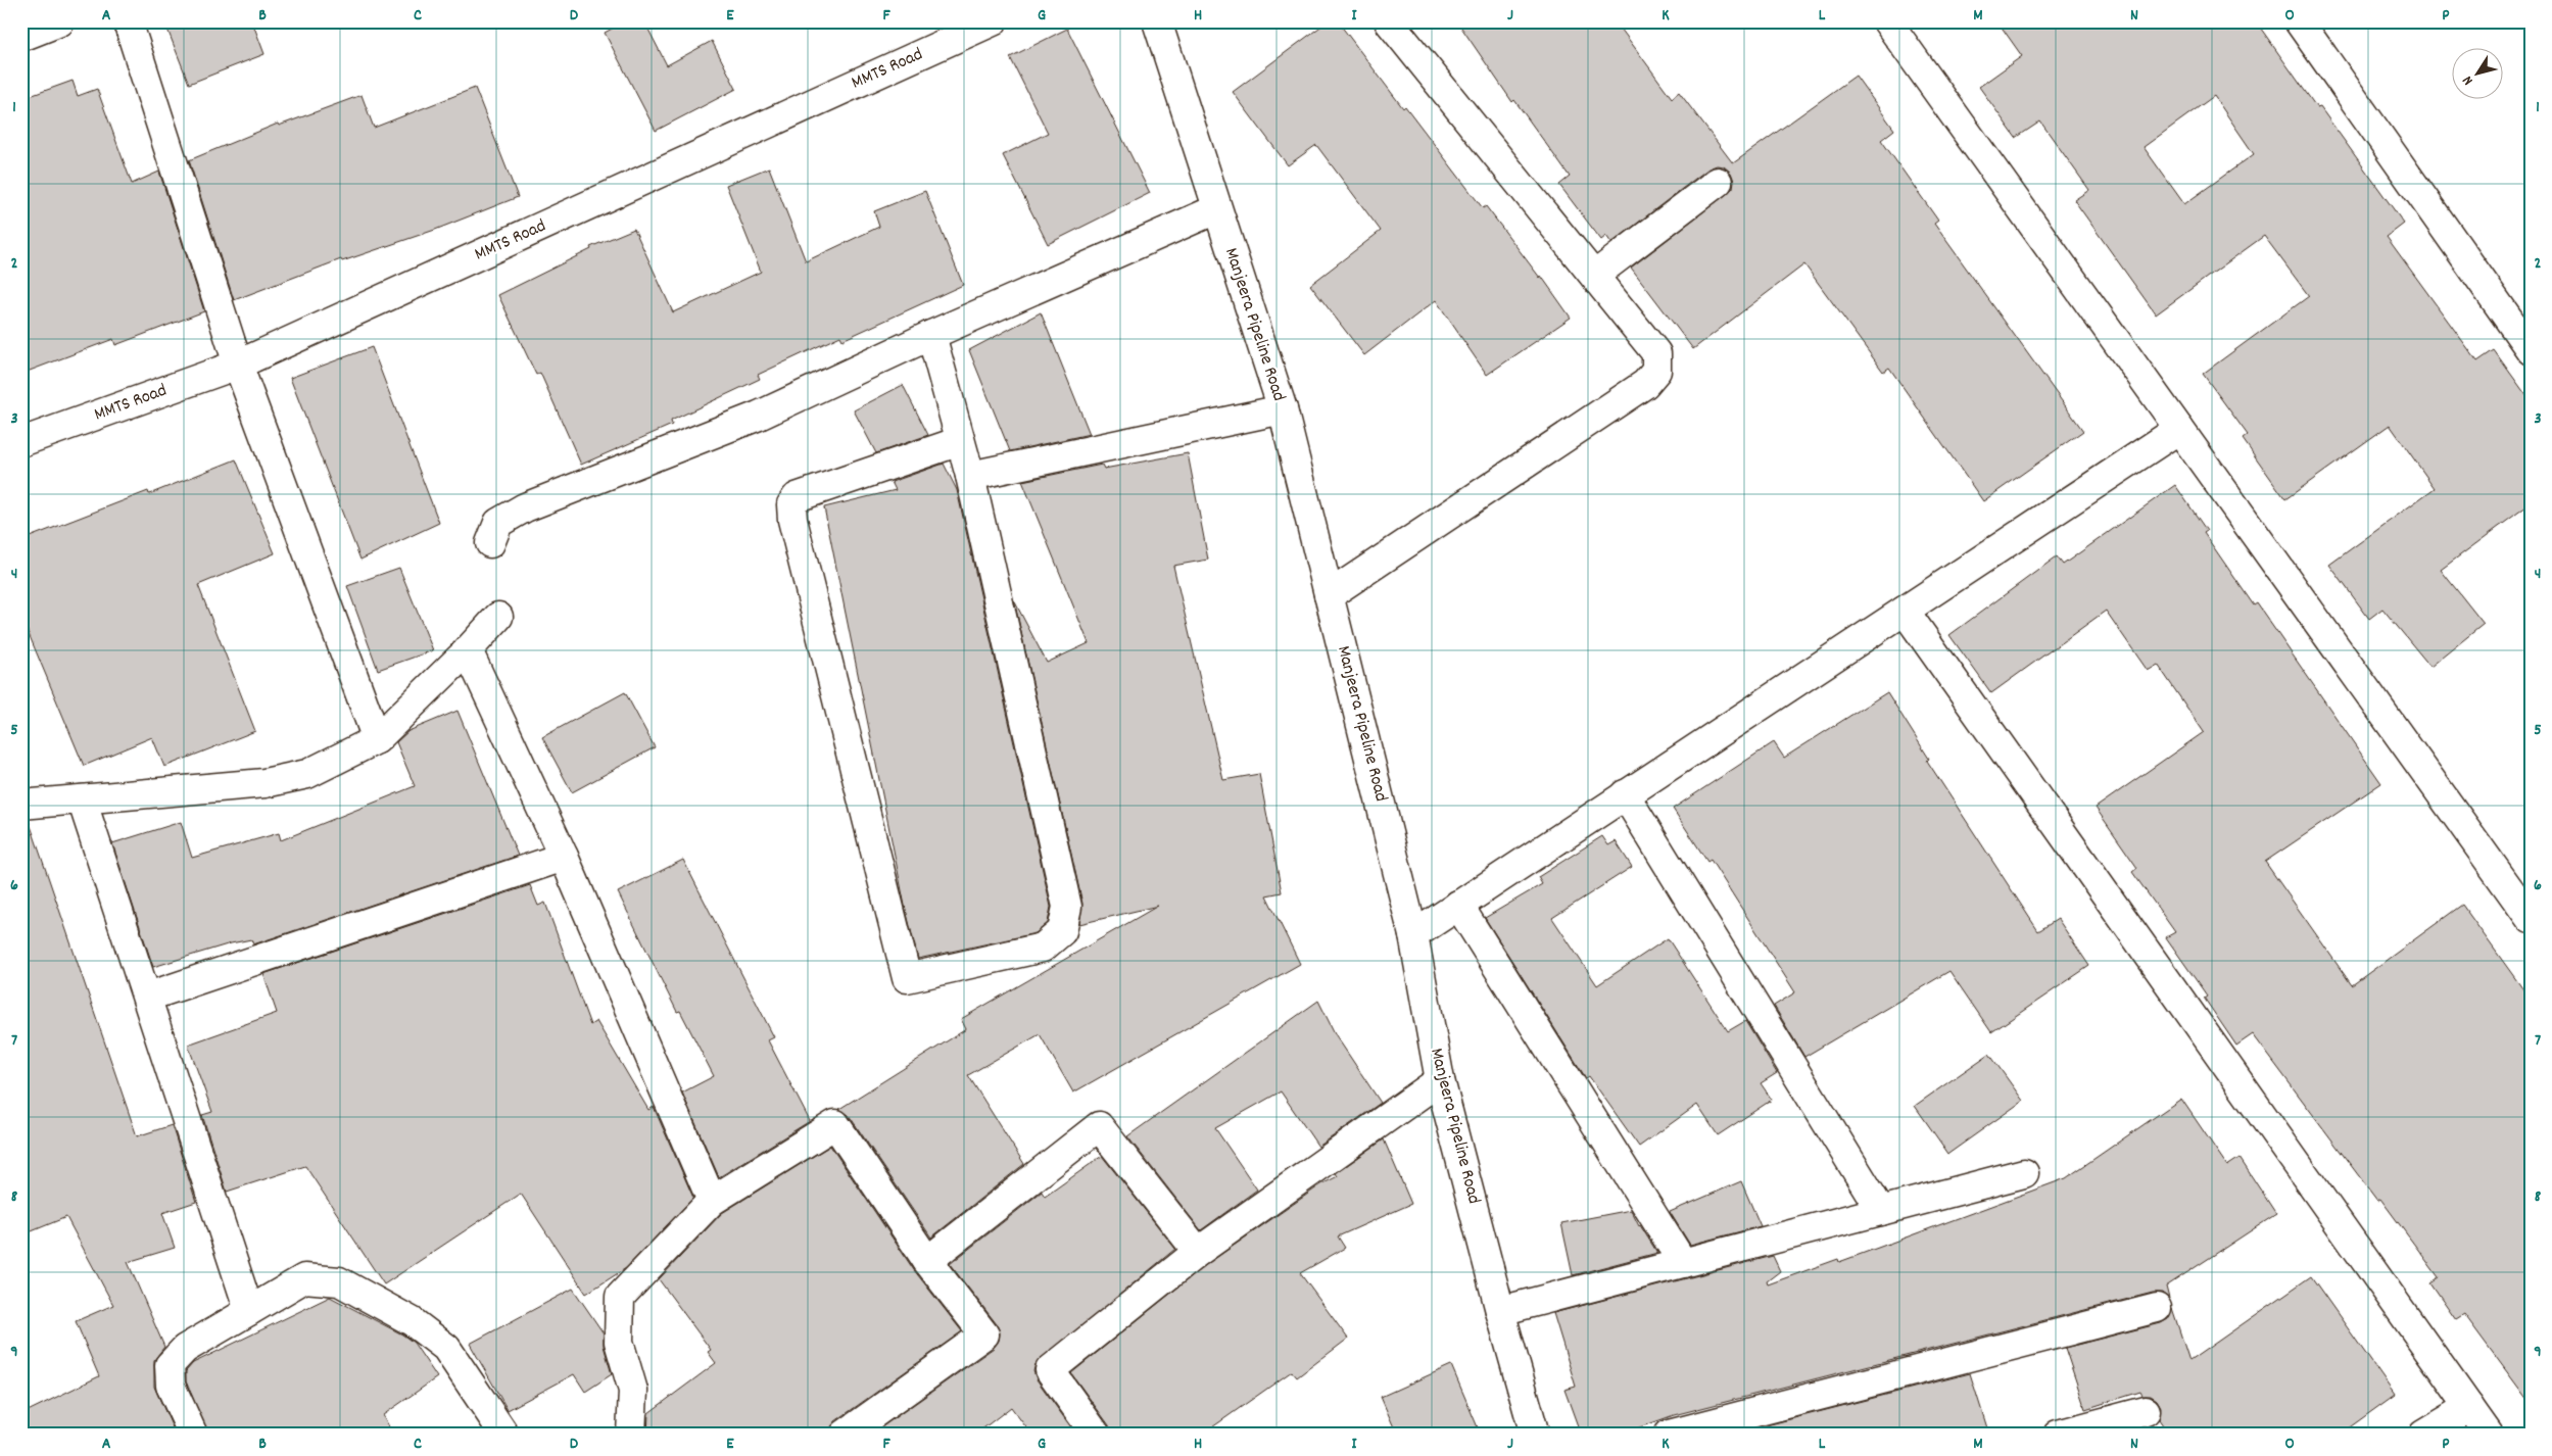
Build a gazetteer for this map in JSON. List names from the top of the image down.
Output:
{
  "streets": {
    "street": ["MMTS Road", "Manjeera Pipeline Road"]
  },
  "north": "bottom left",
  "grid": {
    "columns": [
      "A",
      "B",
      "C",
      "D",
      "E",
      "F",
      "G",
      "H",
      "I",
      "J",
      "K",
      "L",
      "M",
      "N",
      "O",
      "P"
    ],
    "rows": [
      "1",
      "2",
      "3",
      "4",
      "5",
      "6",
      "7",
      "8",
      "9"
    ]
  }
}
